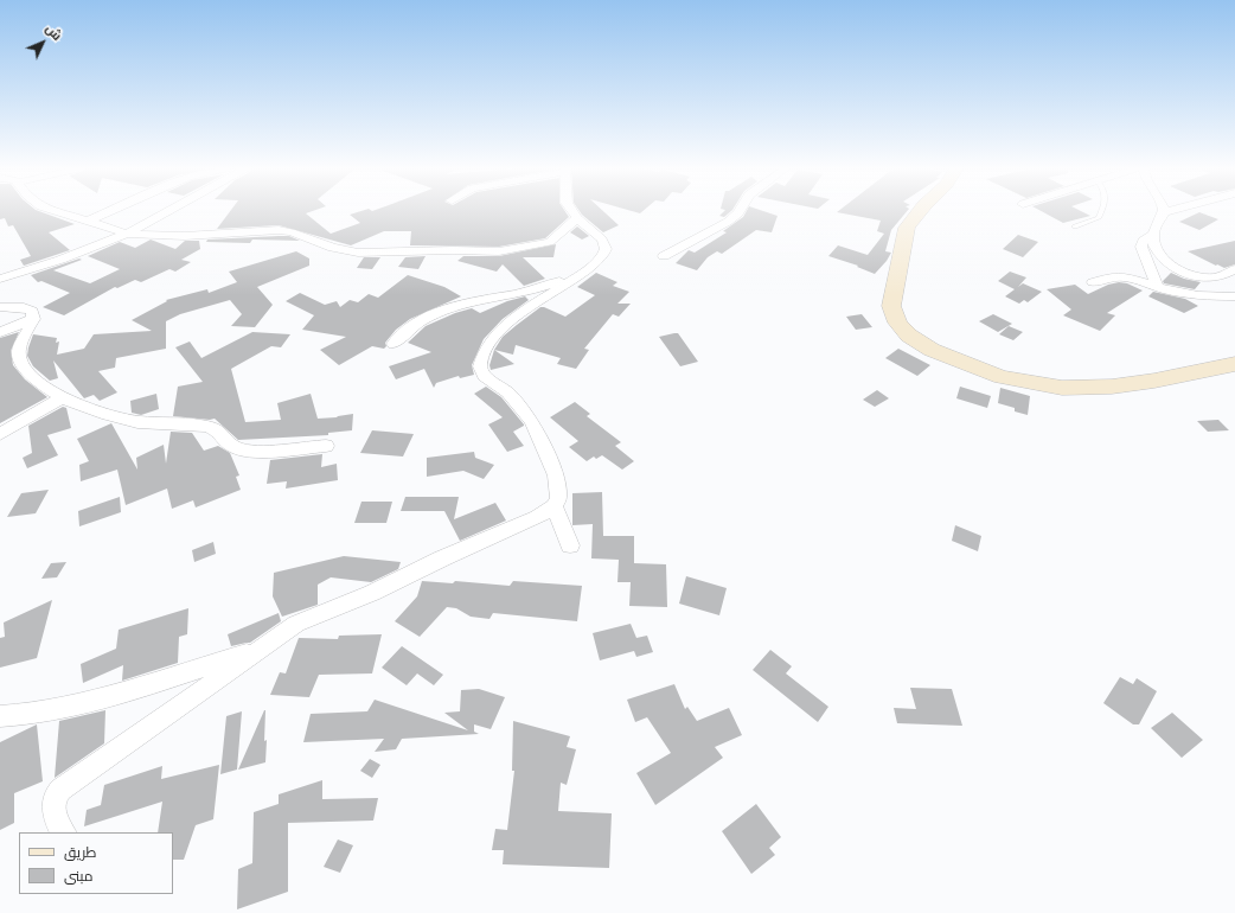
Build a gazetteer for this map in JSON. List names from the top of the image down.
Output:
{
  "legend": ["طريق", "مبنى"],
  "north": "top right"
}
